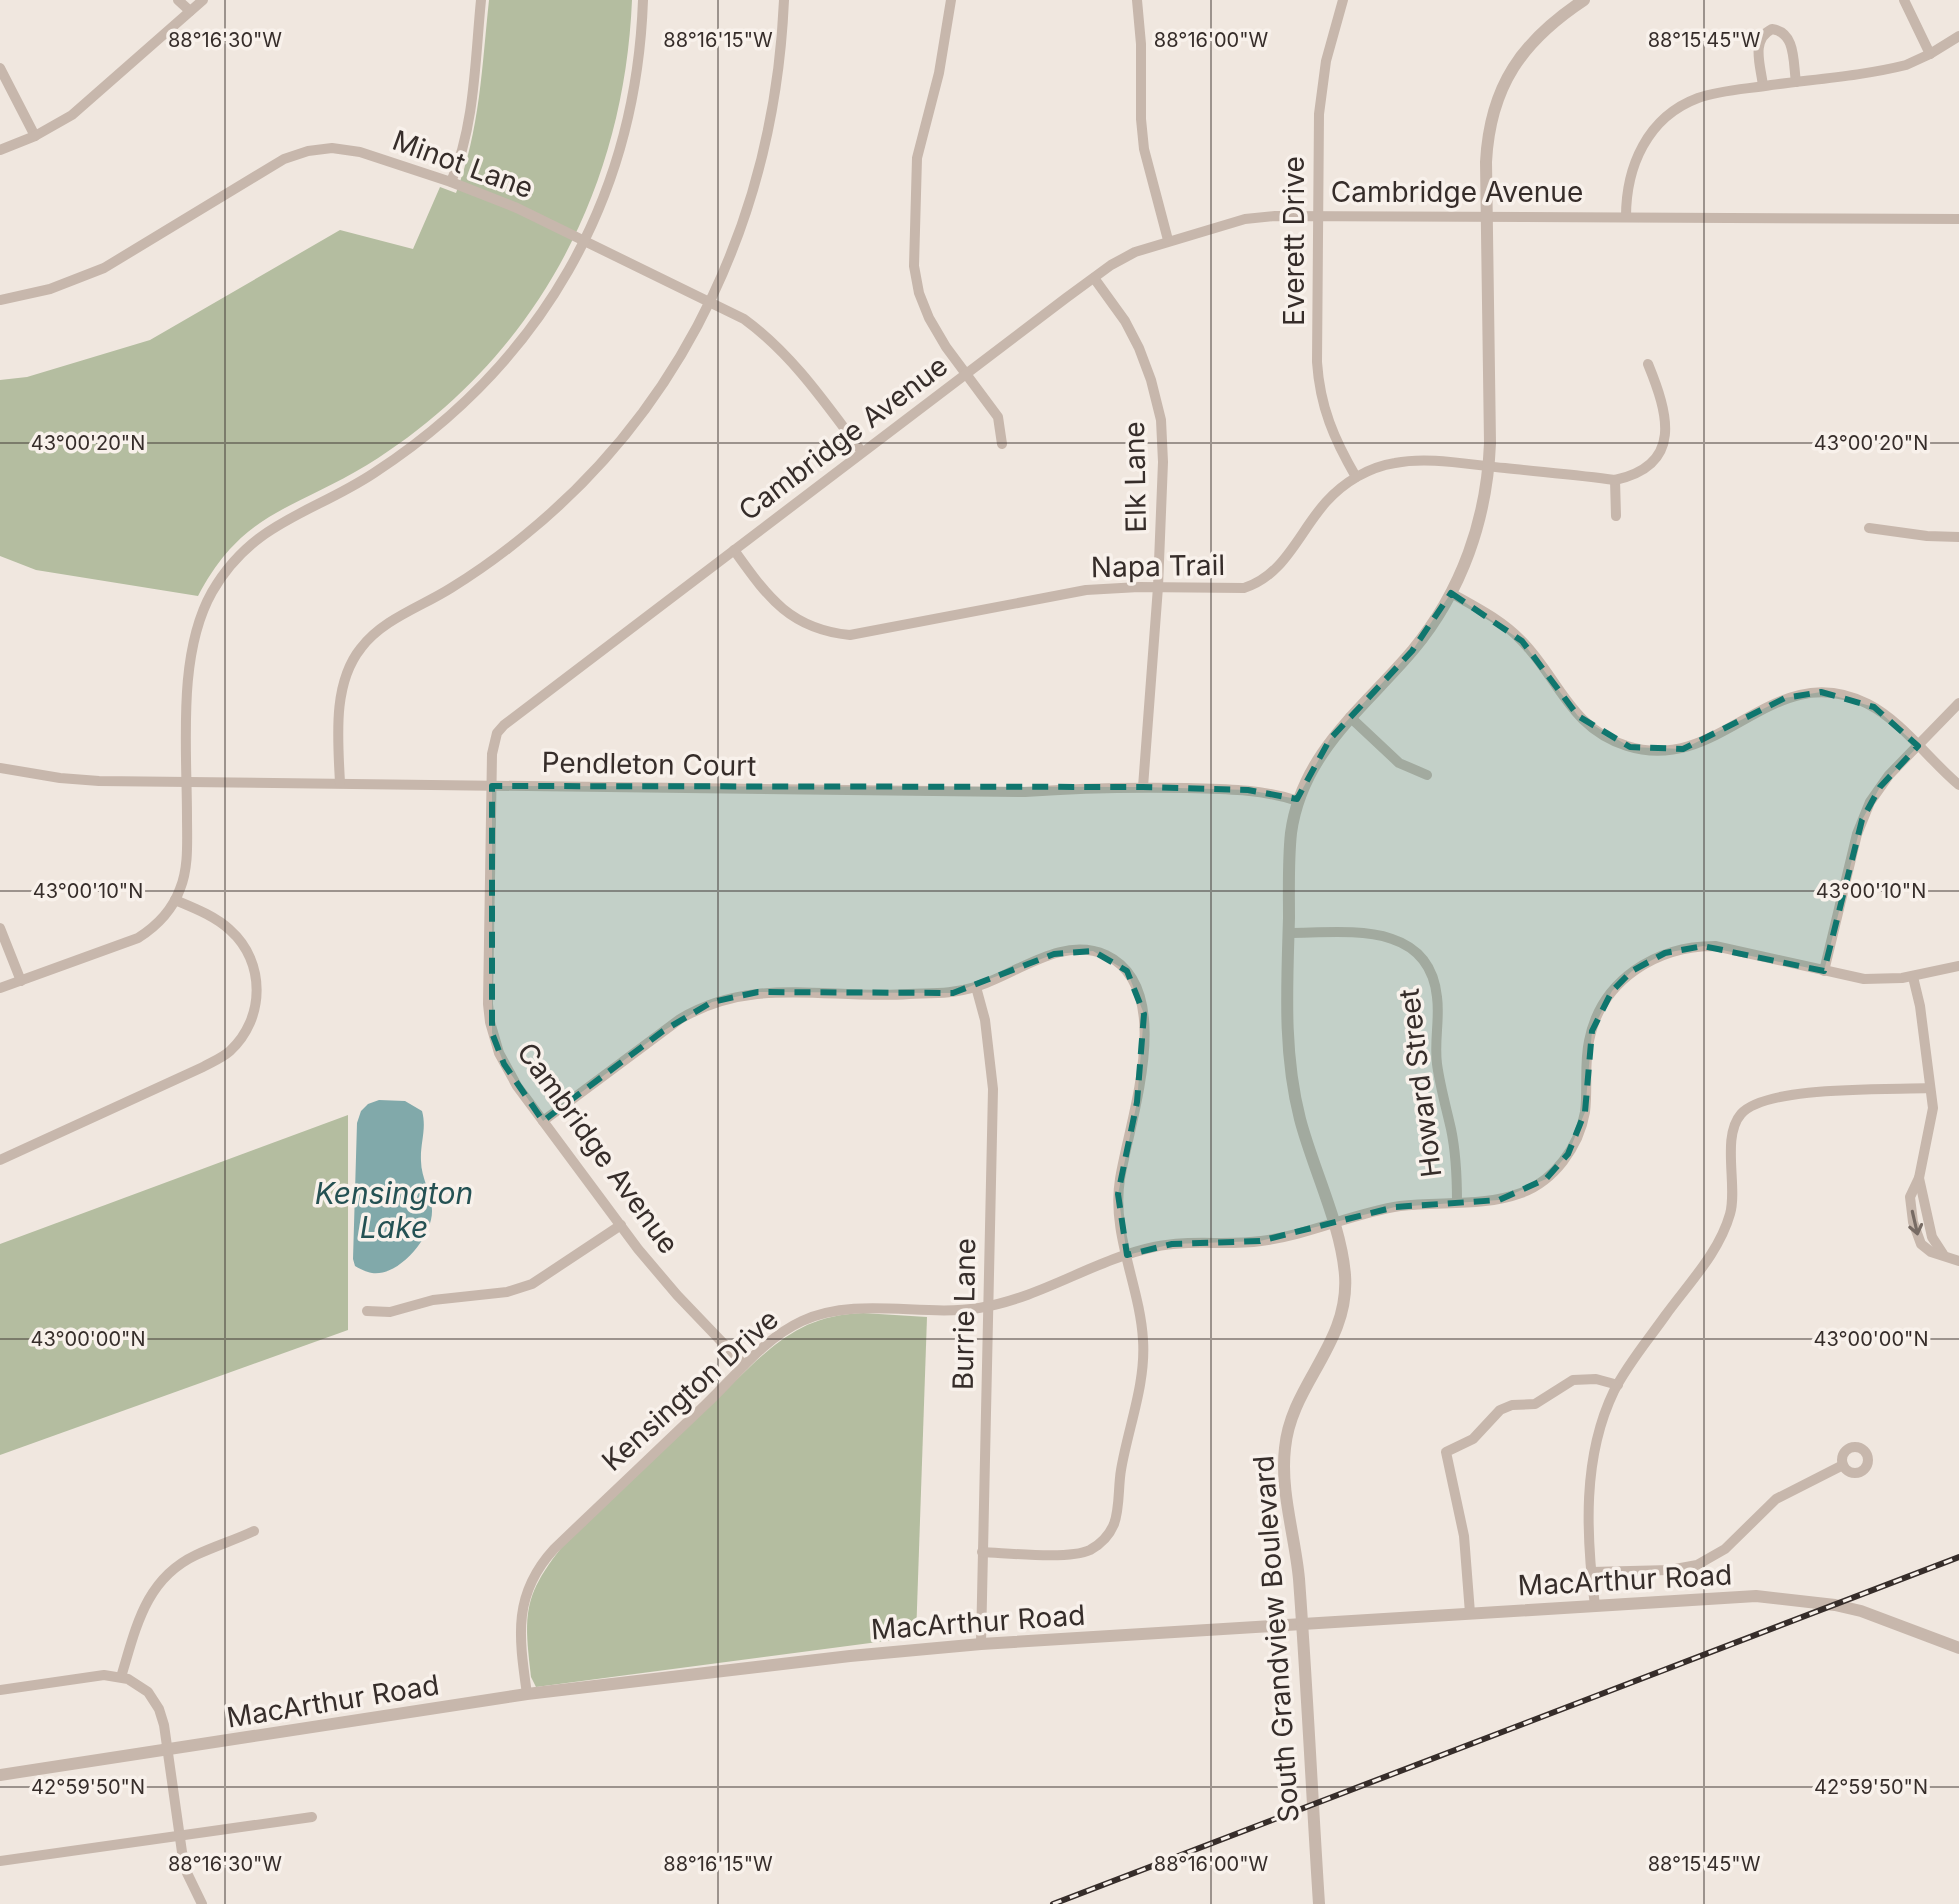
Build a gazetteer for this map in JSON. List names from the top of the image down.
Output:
{
  "streets": {
    "street": [
      "Minot Lane",
      "Cambridge Avenue",
      "Everett Drive",
      "Elk Lane",
      "Napa Trail",
      "Pendleton Court",
      "Howard Street",
      "Burrie Lane",
      "Kensington Drive",
      "MacArthur Road",
      "South Grandview Boulevard"
    ]
  },
  "crossings": [
    ["Minot Lane", "Cambridge Avenue"],
    ["Cambridge Avenue", "Everett Drive"],
    ["Cambridge Avenue", "Elk Lane"],
    ["Cambridge Avenue", "Napa Trail"],
    ["Cambridge Avenue", "Pendleton Court"],
    ["Cambridge Avenue", "Kensington Drive"],
    ["Cambridge Avenue", "South Grandview Boulevard"],
    ["Everett Drive", "Napa Trail"],
    ["Elk Lane", "Napa Trail"],
    ["Elk Lane", "Pendleton Court"],
    ["Napa Trail", "South Grandview Boulevard"],
    ["Pendleton Court", "South Grandview Boulevard"],
    ["Howard Street", "Kensington Drive"],
    ["Howard Street", "South Grandview Boulevard"],
    ["Burrie Lane", "Kensington Drive"],
    ["Burrie Lane", "MacArthur Road"],
    ["Kensington Drive", "MacArthur Road"],
    ["Kensington Drive", "South Grandview Boulevard"],
    ["MacArthur Road", "South Grandview Boulevard"]
  ],
  "water": ["Kensington Lake"],
  "coordinates": [
    "88°16'30\"W",
    "88°16'15\"W",
    "88°16'00\"W",
    "88°15'45\"W",
    "43°00'20\"N",
    "43°00'10\"N",
    "43°00'00\"N",
    "42°59'50\"N"
  ]
}
